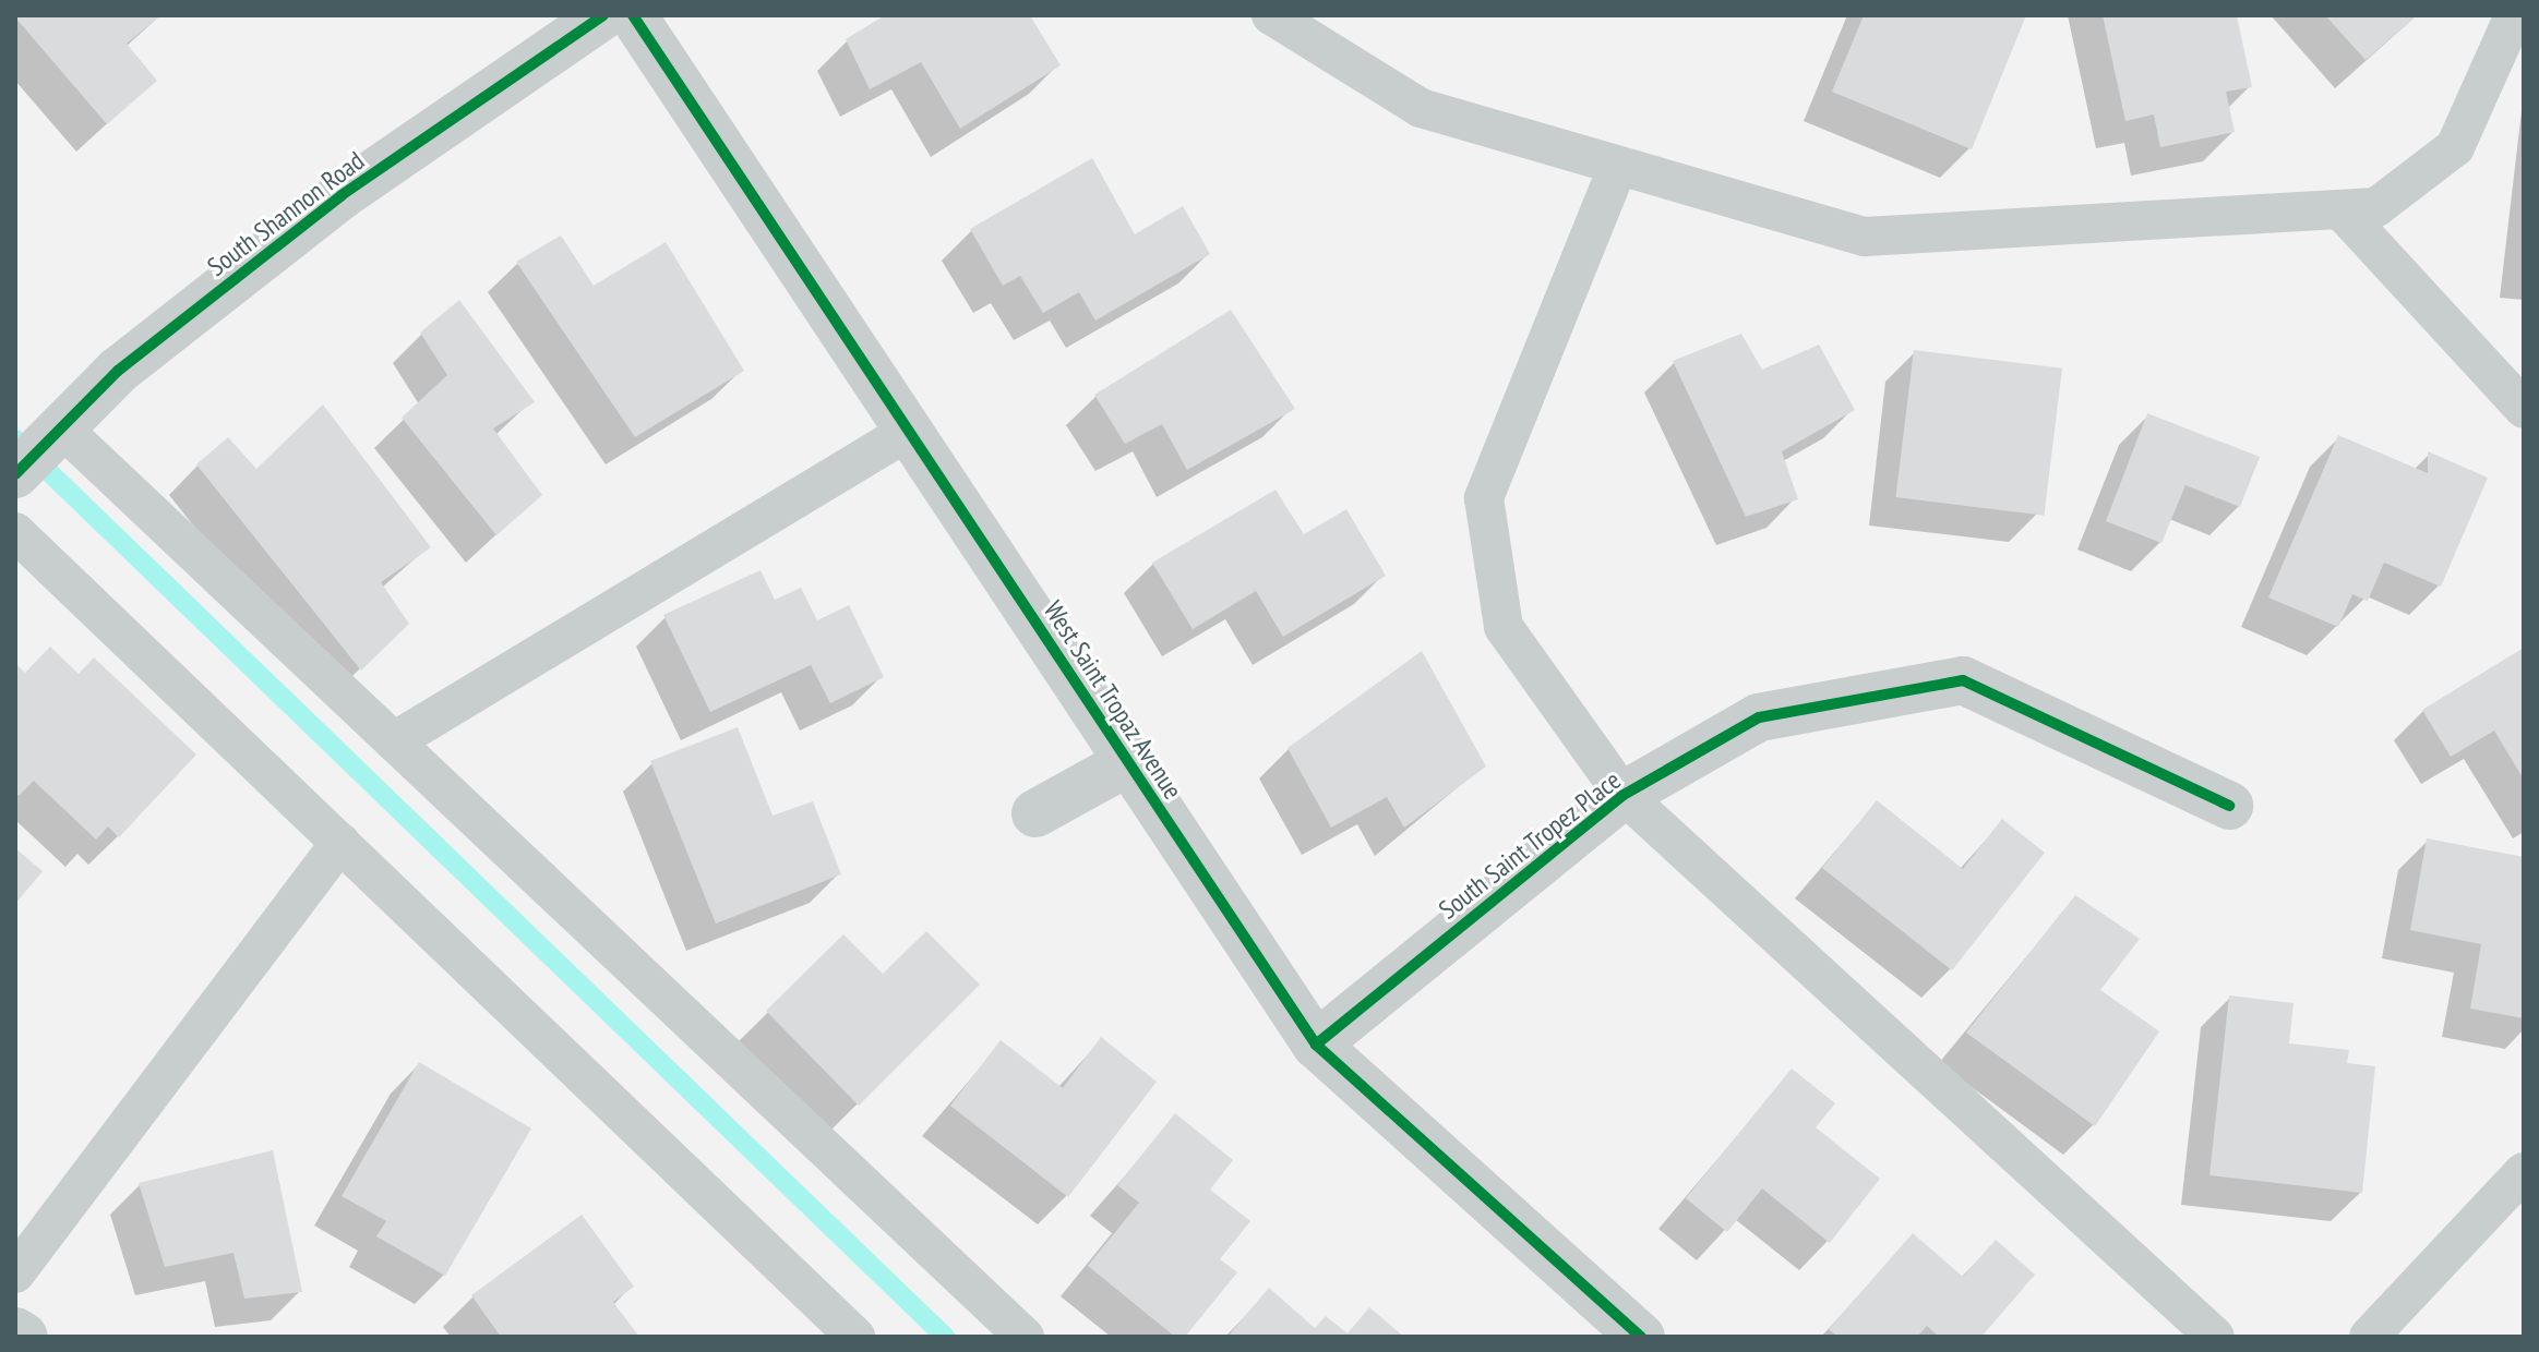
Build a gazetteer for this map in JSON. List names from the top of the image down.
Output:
{
  "streets": {
    "street": ["South Shannon Road", "West Saint Tropaz Avenue", "South Saint Tropez Place"]
  },
  "crossings": [
    ["West Saint Tropaz Avenue", "South Saint Tropez Place"]
  ]
}
